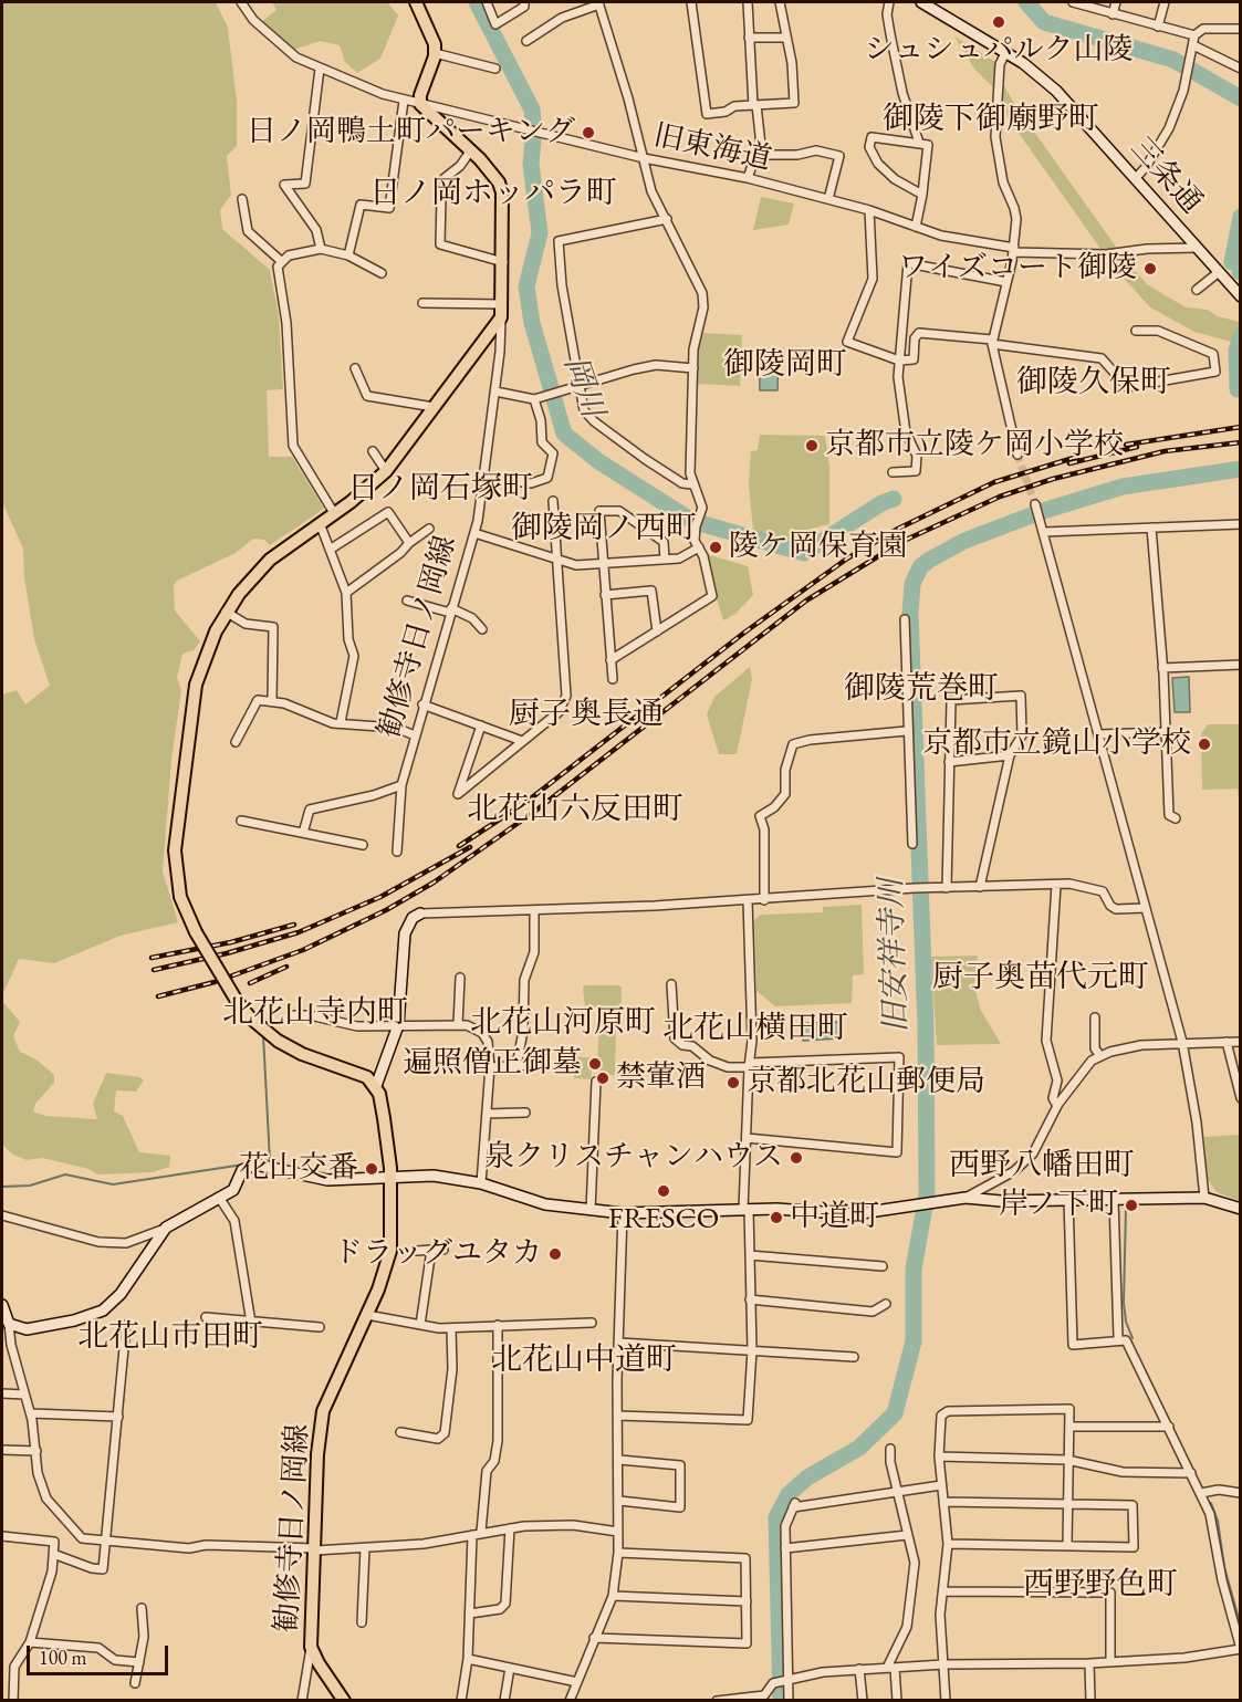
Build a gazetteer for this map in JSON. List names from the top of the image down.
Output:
{
  "streets": {
    "main road": ["三条通", "勧修寺日ノ岡線"],
    "street": ["旧東海道"]
  },
  "crossings": [
    ["旧東海道", "三条通"],
    ["旧東海道", "勧修寺日ノ岡線"]
  ],
  "districts": [
    "御陵下御廟野町",
    "日ノ岡ホッパラ町",
    "御陵岡町",
    "御陵久保町",
    "日ノ岡石塚町",
    "御陵岡ノ西町",
    "御陵荒巻町",
    "厨子奥長通",
    "北花山六反田町",
    "厨子奥苗代元町",
    "北花山寺内町",
    "北花山河原町",
    "北花山横田町",
    "西野八幡田町",
    "北花山市田町",
    "北花山中道町",
    "西野野色町"
  ],
  "water": ["岡川", "旧安祥寺川"],
  "places": [
    "シュシュパルク山陵",
    "日ノ岡鴨土町パーキング",
    "ワイズコート御陵",
    "京都市立陵ケ岡小学校",
    "陵ケ岡保育園",
    "京都市立鏡山小学校",
    "遍照僧正御墓",
    "禁葷酒",
    "京都北花山郵便局",
    "泉クリスチャンハウス",
    "花山交番",
    "FRESCO",
    "岸ノ下町",
    "中道町",
    "ドラッグユタカ"
  ],
  "scale_bar": "100 m"
}
